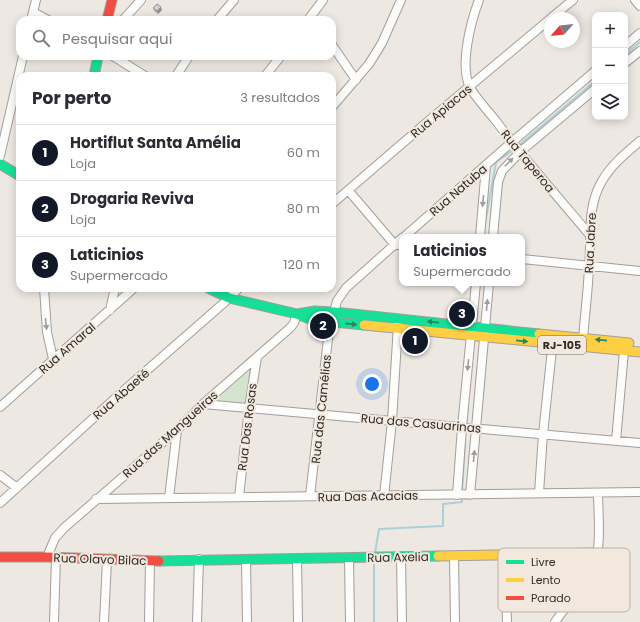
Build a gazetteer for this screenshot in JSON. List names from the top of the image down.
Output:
{
  "streets": {
    "main road": ["RJ-105", "Rua Axelia", "Rua Olavo Bilac"],
    "street": [
      "Rua Apiacas",
      "Rua Taperoa",
      "Rua Natuba",
      "Rua Jabre",
      "Rua Amaral",
      "Rua Abaeté",
      "Rua das Camélias",
      "Rua das Casuarinas",
      "Rua Das Rosas",
      "Rua das Mangueiras",
      "Rua Das Acacias"
    ]
  },
  "crossings": [
    ["Rua Apiacas", "Rua Taperoa"],
    ["Rua Taperoa", "Rua Natuba"],
    ["Rua Taperoa", "Rua Jabre"],
    ["Rua Natuba", "RJ-105"],
    ["Rua Jabre", "RJ-105"],
    ["RJ-105", "Rua Abaeté"],
    ["RJ-105", "Rua das Camélias"],
    ["RJ-105", "Rua das Mangueiras"],
    ["Rua das Camélias", "Rua das Casuarinas"],
    ["Rua das Camélias", "Rua Das Acacias"],
    ["Rua das Casuarinas", "Rua Das Rosas"],
    ["Rua das Casuarinas", "Rua das Mangueiras"],
    ["Rua Das Rosas", "Rua das Mangueiras"],
    ["Rua Das Rosas", "Rua Das Acacias"],
    ["Rua das Mangueiras", "Rua Das Acacias"],
    ["Rua das Mangueiras", "Rua Olavo Bilac"],
    ["Rua Axelia", "Rua Olavo Bilac"]
  ],
  "legend": ["Livre", "Lento", "Parado"],
  "north": "bottom left",
  "page": {
    "map_buttons": ["+", "−"],
    "search": "Pesquisar aqui",
    "heading": ["Por perto", "3 resultados"],
    "list": [
      {
        "mark": "1",
        "name": "Hortiflut Santa Amélia",
        "note": "Loja",
        "value": "60 m"
      },
      {
        "mark": "2",
        "name": "Drogaria Reviva",
        "note": "Loja",
        "value": "80 m"
      },
      {
        "mark": "3",
        "name": "Laticinios",
        "note": "Supermercado",
        "value": "120 m"
      }
    ],
    "popup": ["Laticinios", "Supermercado"],
    "pins": ["3", "2", "1"]
  }
}
